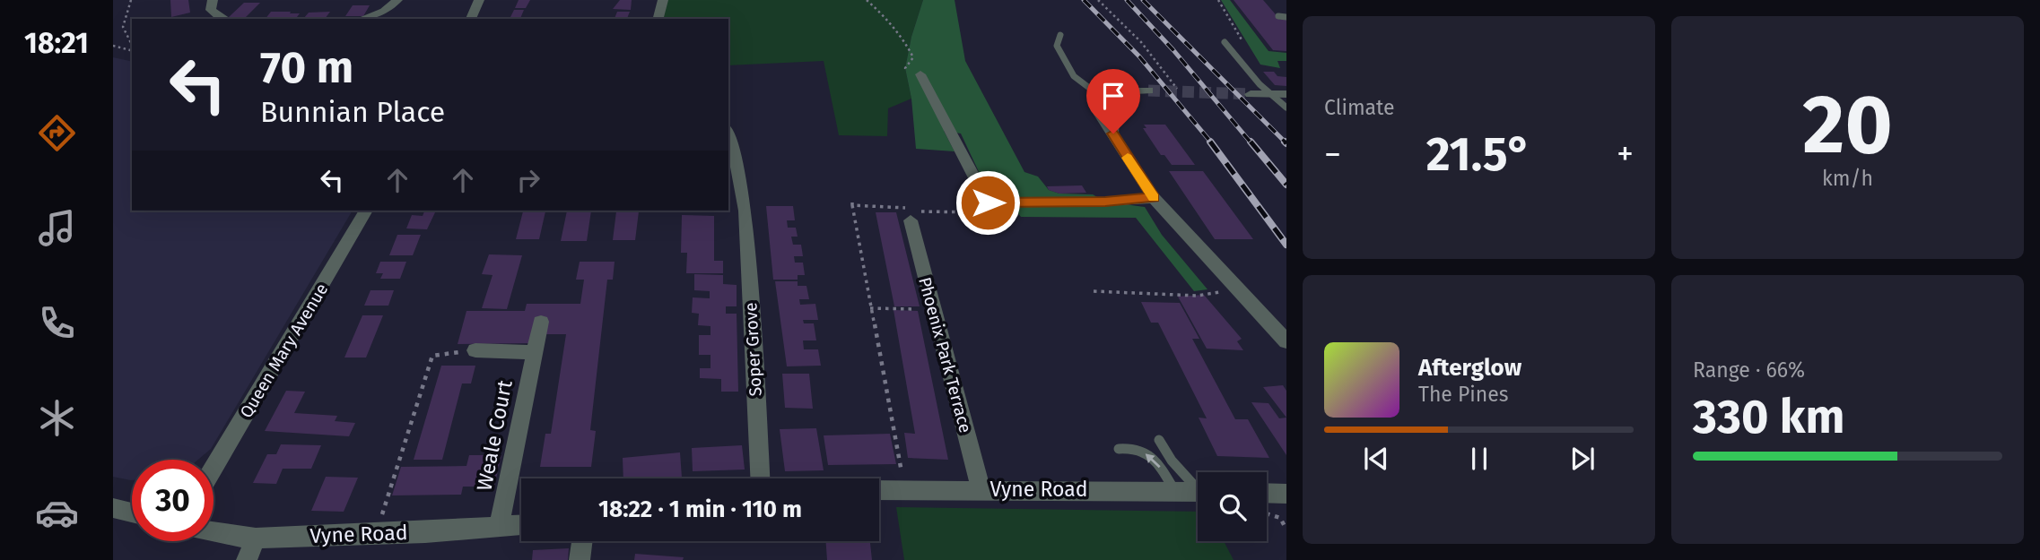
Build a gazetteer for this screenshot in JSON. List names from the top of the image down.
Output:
{
  "streets": {
    "street": [
      "Soper Grove",
      "Queen Mary Avenue",
      "Phoenix Park Terrace",
      "Weale Court",
      "Vyne Road"
    ]
  },
  "crossings": [
    ["Phoenix Park Terrace", "Vyne Road"],
    ["Weale Court", "Vyne Road"]
  ],
  "page": {
    "tabs": "18:21",
    "tile": [
      "Climate",
      ["20", "km/h"],
      ["Range · 66%", "330 km"]
    ],
    "turn": ["70 m", "Bunnian Place"],
    "heat": ["−", "21.5°", "+"],
    "song": ["Afterglow", "The Pines"],
    "limit": "30",
    "trip": "18:22 · 1 min · 110 m"
  }
}
